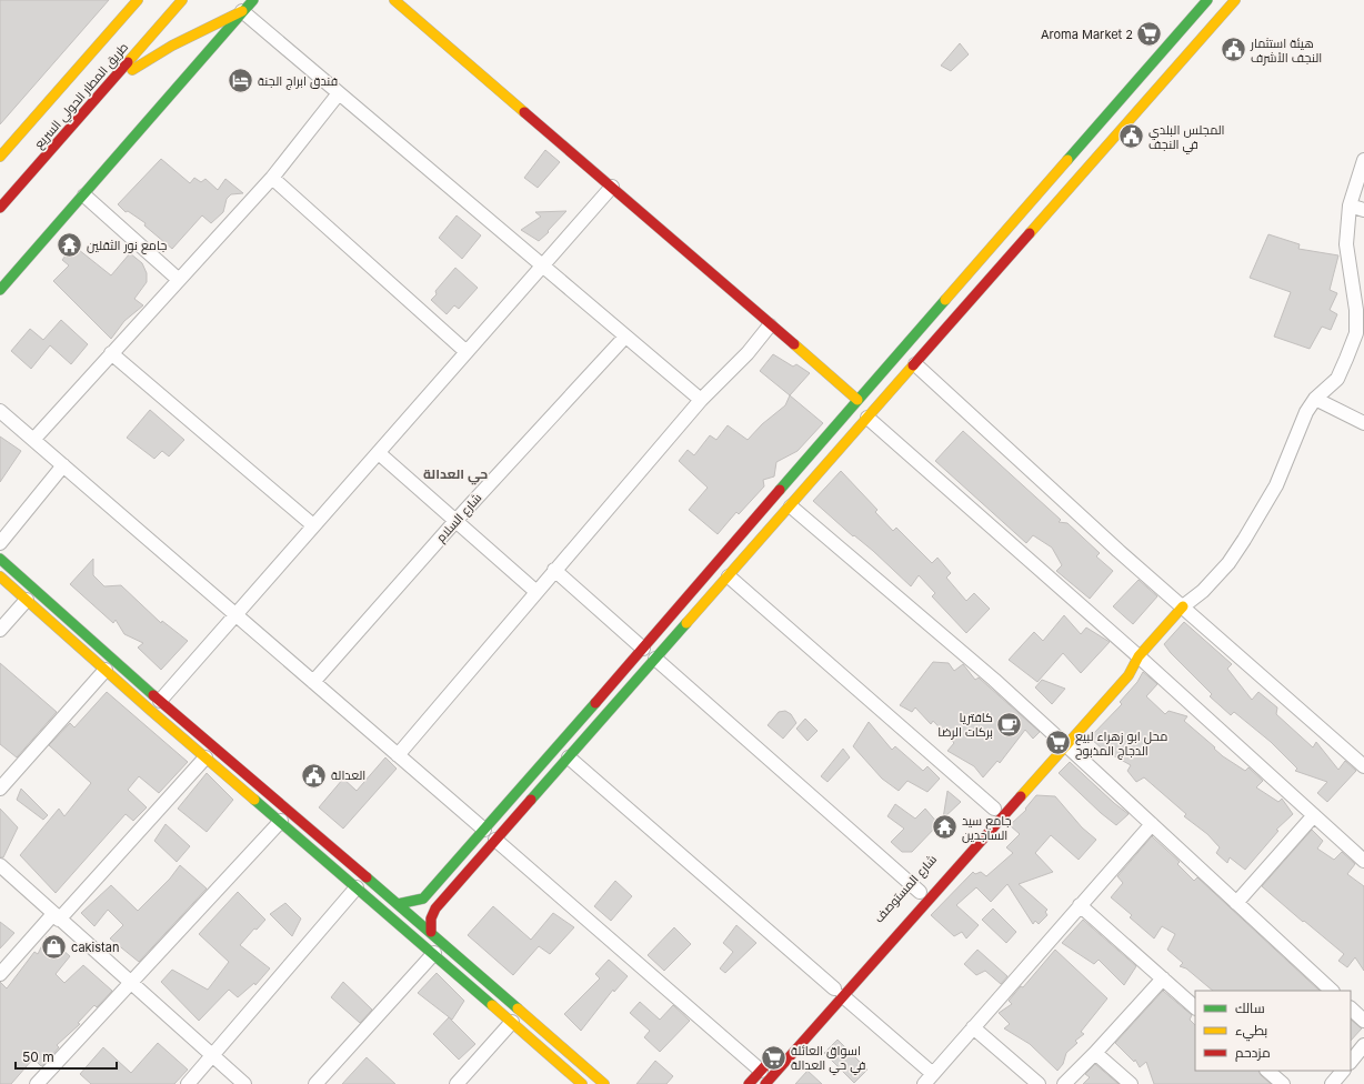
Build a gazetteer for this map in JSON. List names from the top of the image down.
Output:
{
  "streets": {
    "main road": ["طريق المطار الحولي السريع", "شارع المستوصف"],
    "street": ["شارع السلام"]
  },
  "districts": ["حي العدالة"],
  "places": {
    "supermarket": ["Aroma Market 2", "محل ابو زهراء لبيع الدجاج المذبوح", "اسواق العائلة في حي العدالة"],
    "public building": ["هيئة استثمار النجف الأشرف", "المجلس البلدي في النجف", "العدالة"],
    "hotel": ["فندق ابراج الجنة"],
    "temple": ["جامع نور الثقلين", "جامع سيد الساجدين"],
    "cafe": ["كافتريا بركات الرضا"],
    "shop": ["cakistan"]
  },
  "legend": ["سالك", "بطيء", "مزدحم"],
  "scale_bar": "50 m"
}
